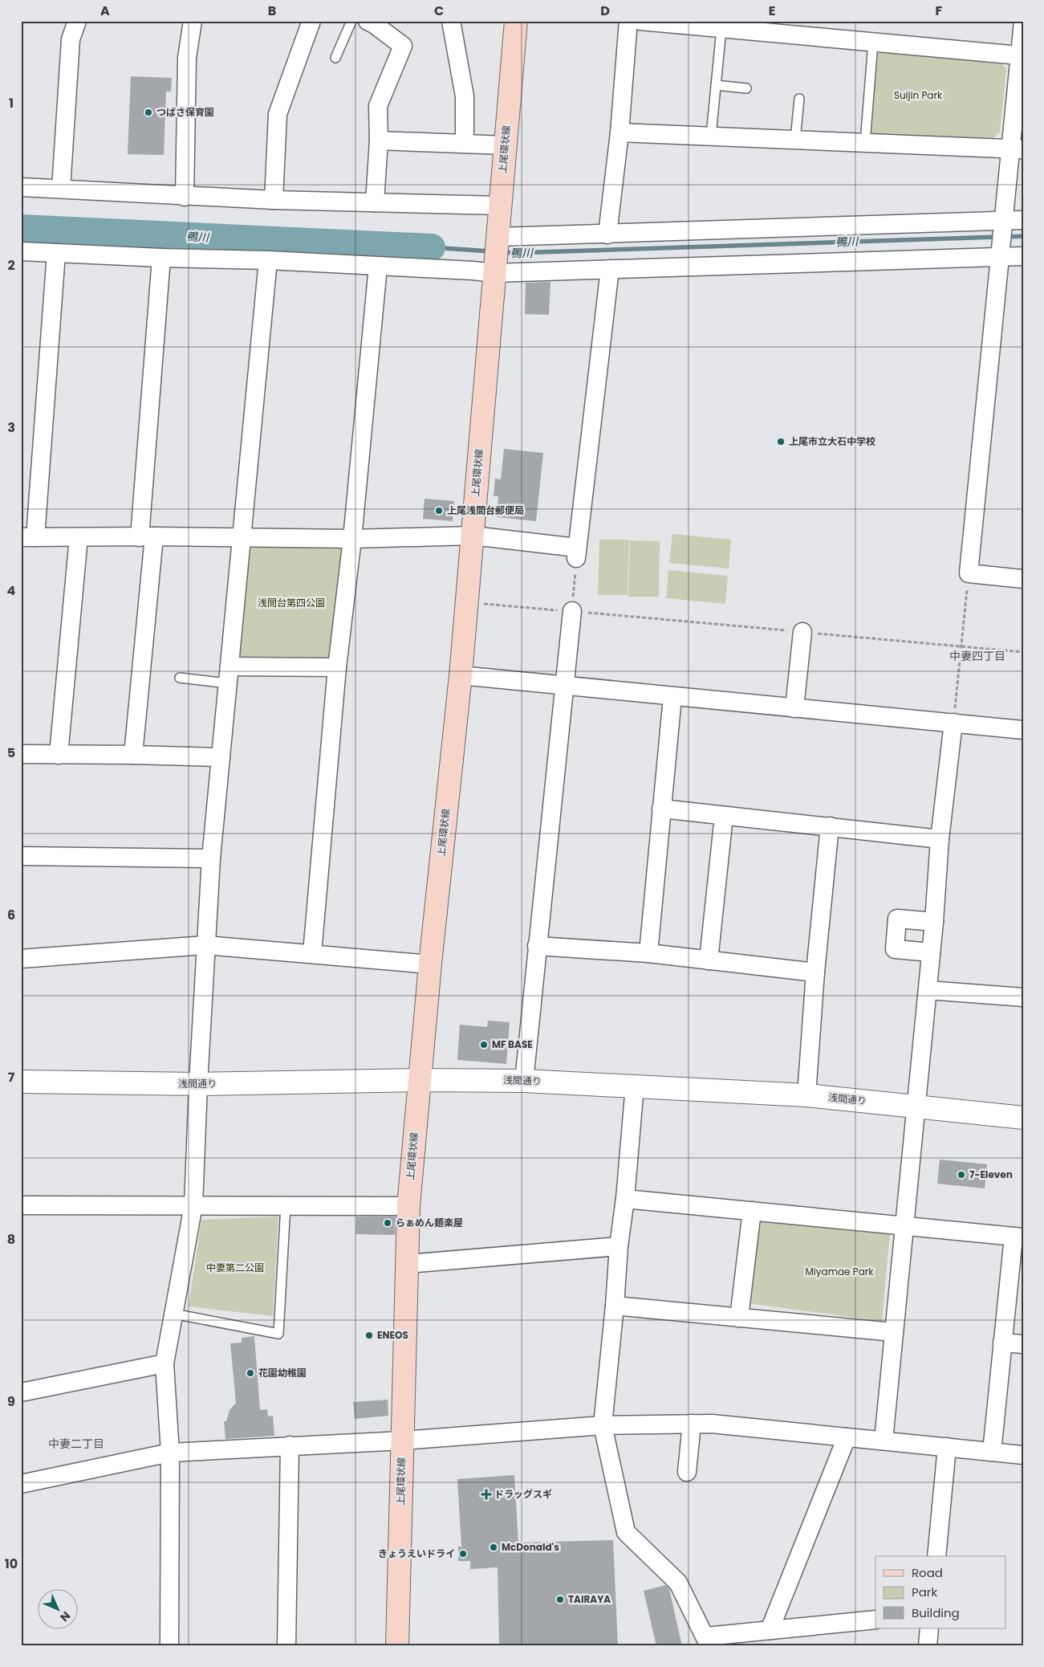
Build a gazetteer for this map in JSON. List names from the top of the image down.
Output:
{
  "streets": {
    "main road": ["上尾環状線"],
    "street": ["浅間通り"]
  },
  "crossings": [
    ["上尾環状線", "浅間通り"]
  ],
  "districts": ["中妻四丁目", "中妻二丁目"],
  "water": ["鴨川"],
  "parks": [
    "Suijin Park",
    "浅間台第四公園",
    "中妻第二公園",
    "Miyamae Park"
  ],
  "places": {
    "other": [
      "つばさ保育園",
      "上尾市立大石中学校",
      "上尾浅間台郵便局",
      "MF BASE",
      "7-Eleven",
      "らぁめん麺楽屋",
      "ENEOS",
      "花園幼稚園",
      "McDonald's",
      "きょうえいドライ",
      "TAIRAYA"
    ],
    "health": ["ドラッグスギ"]
  },
  "legend": ["Road", "Park", "Building"],
  "north": "bottom right",
  "grid": {
    "columns": [
      "A",
      "B",
      "C",
      "D",
      "E",
      "F"
    ],
    "rows": [
      "1",
      "2",
      "3",
      "4",
      "5",
      "6",
      "7",
      "8",
      "9",
      "10"
    ]
  }
}
